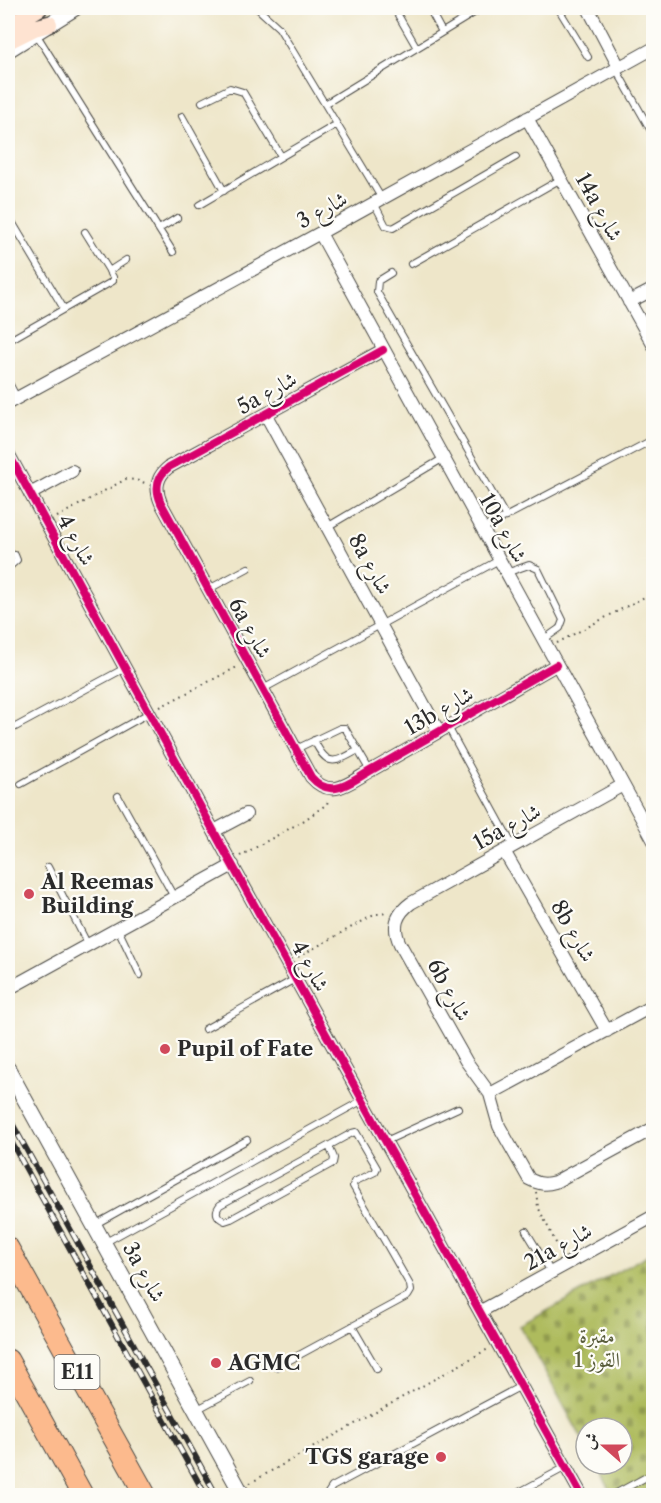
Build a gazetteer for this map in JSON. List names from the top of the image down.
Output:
{
  "streets": {
    "highway": ["E11"],
    "street": [
      "14a شارع",
      "شارع 3",
      "5a شارع",
      "10a شارع",
      "شارع 4",
      "8a شارع",
      "6a شارع",
      "13b شارع",
      "15a شارع",
      "8b شارع",
      "6b شارع",
      "21a شارع",
      "3a شارع"
    ]
  },
  "crossings": [
    ["14a شارع", "شارع 3"],
    ["شارع 3", "10a شارع"],
    ["5a شارع", "10a شارع"],
    ["5a شارع", "8a شارع"],
    ["5a شارع", "6a شارع"],
    ["10a شارع", "13b شارع"],
    ["10a شارع", "15a شارع"],
    ["شارع 4", "21a شارع"],
    ["8a شارع", "13b شارع"],
    ["6a شارع", "13b شارع"],
    ["15a شارع", "8b شارع"],
    ["15a شارع", "6b شارع"]
  ],
  "parks": ["مقبرة القوز 1"],
  "places": [
    "Al Reemas Building",
    "Pupil of Fate",
    "AGMC",
    "TGS garage"
  ],
  "north": "left"
}
